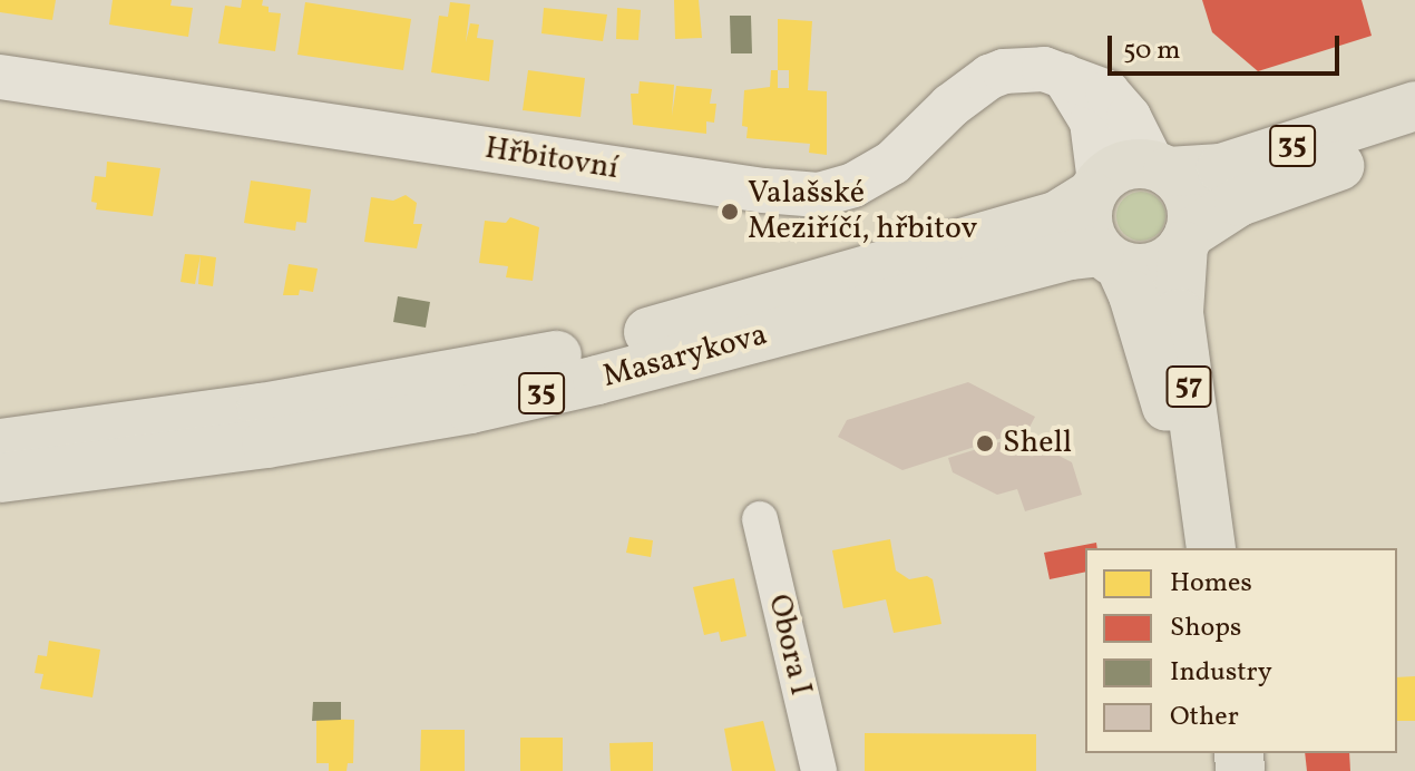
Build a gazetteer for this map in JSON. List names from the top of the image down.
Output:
{
  "streets": {
    "main road": ["35", "Masarykova", "57"],
    "street": ["Hřbitovní", "Obora I"]
  },
  "crossings": [
    ["35", "Hřbitovní"],
    ["35", "Masarykova"],
    ["35", "57"],
    ["Hřbitovní", "Masarykova"],
    ["Hřbitovní", "57"],
    ["Masarykova", "57"]
  ],
  "places": ["Valašské Meziříčí, hřbitov", "Shell"],
  "legend": [
    "Homes",
    "Shops",
    "Industry",
    "Other"
  ],
  "scale_bar": "50 m"
}
